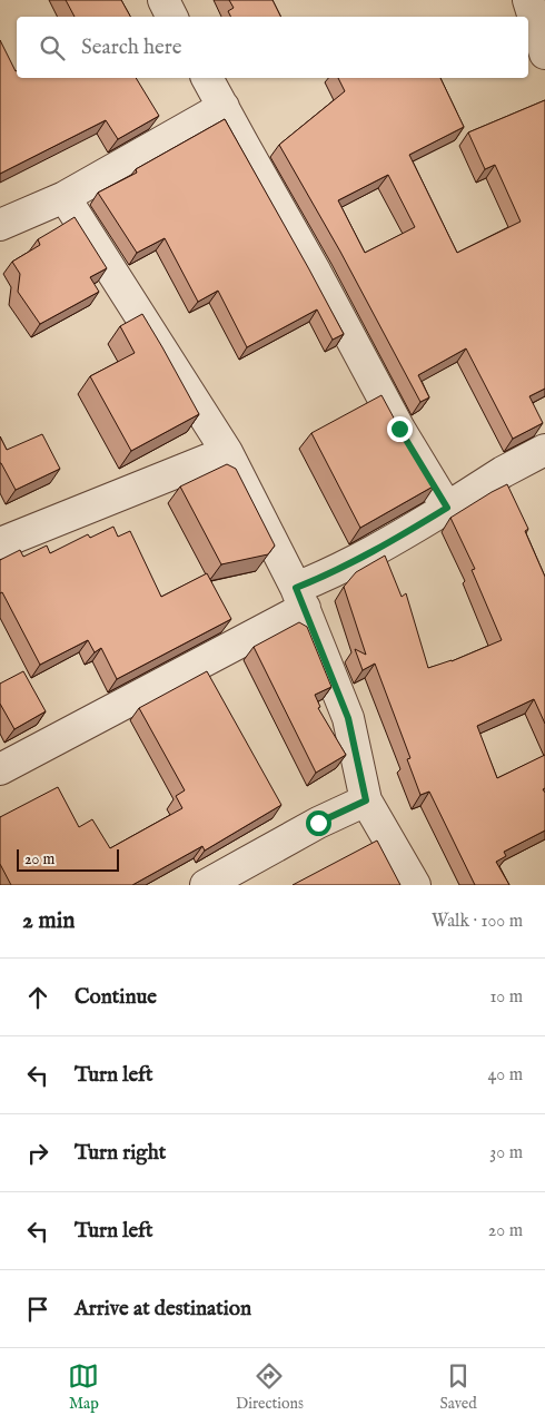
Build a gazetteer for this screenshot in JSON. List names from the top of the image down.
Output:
{
  "scale_bar": "20 m",
  "page": {
    "search": "Search here",
    "scale": "20 m",
    "heading": ["2 min", "Walk · 100 m"],
    "list": [
      ["Continue", "10 m"],
      ["Turn left", "40 m"],
      ["Turn right", "30 m"],
      ["Turn left", "20 m"],
      "Arrive at destination"
    ],
    "nav": ["Map", "Directions", "Saved"]
  }
}
